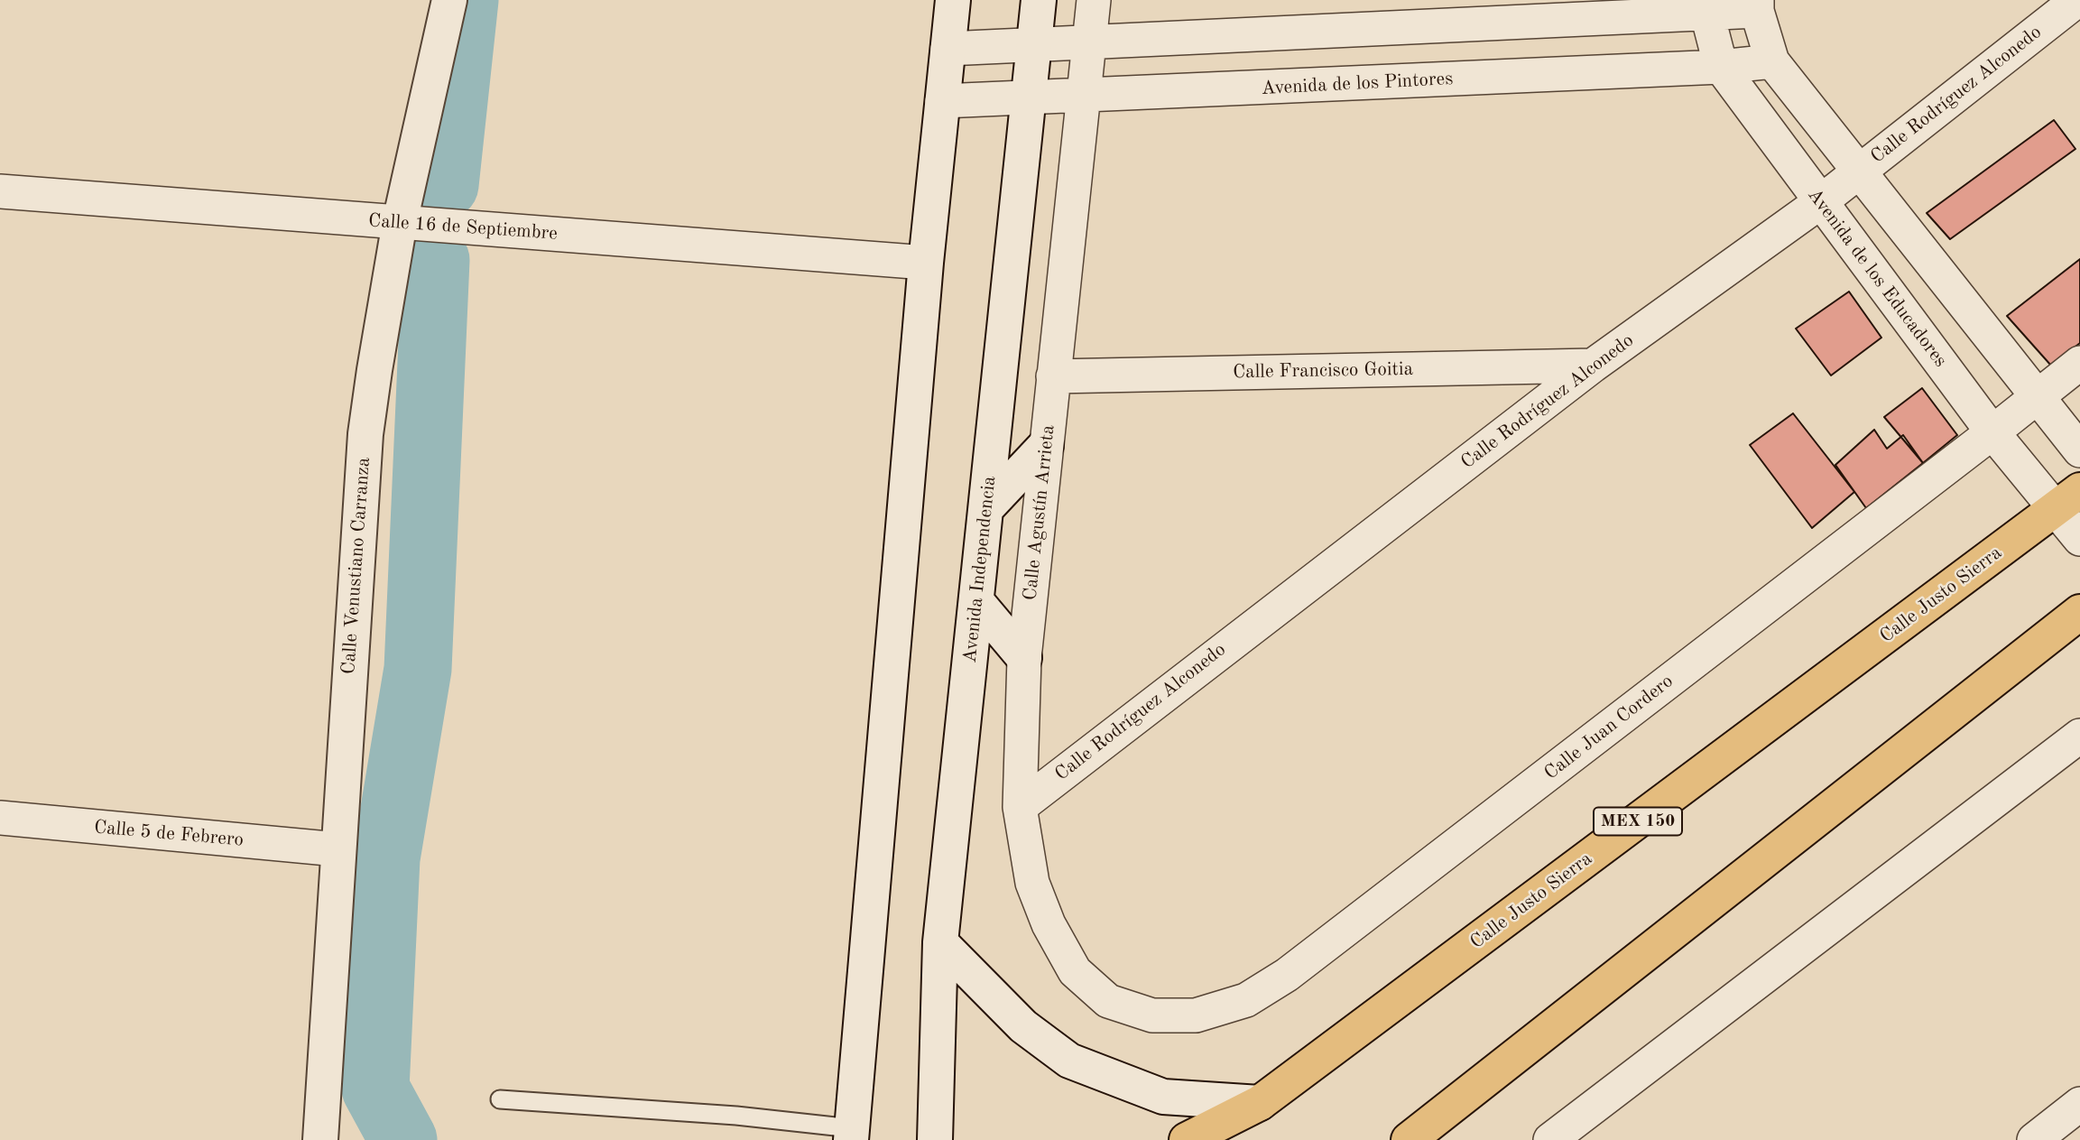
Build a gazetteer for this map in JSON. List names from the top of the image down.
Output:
{
  "streets": {
    "main road": [
      "Calle Venustiano Carranza",
      "Avenida Independencia",
      "Calle Justo Sierra",
      "MEX 150"
    ],
    "street": [
      "Avenida de los Pintores",
      "Calle Rodríguez Alconedo",
      "Calle 16 de Septiembre",
      "Avenida de los Educadores",
      "Calle Francisco Goitia",
      "Calle Agustín Arrieta",
      "Calle Juan Cordero",
      "Calle 5 de Febrero"
    ]
  },
  "crossings": [
    ["Avenida de los Pintores", "Avenida de los Educadores"],
    ["Avenida de los Pintores", "Calle Agustín Arrieta"],
    ["Avenida de los Pintores", "Avenida Independencia"],
    ["Calle Rodríguez Alconedo", "Avenida de los Educadores"],
    ["Calle Rodríguez Alconedo", "Calle Francisco Goitia"],
    ["Calle Rodríguez Alconedo", "Calle Agustín Arrieta"],
    ["Calle 16 de Septiembre", "Calle Venustiano Carranza"],
    ["Avenida de los Educadores", "Calle Justo Sierra"],
    ["Avenida de los Educadores", "Calle Juan Cordero"],
    ["Calle Francisco Goitia", "Calle Agustín Arrieta"],
    ["Calle Agustín Arrieta", "Calle Juan Cordero"],
    ["Calle Venustiano Carranza", "Calle 5 de Febrero"]
  ]
}
